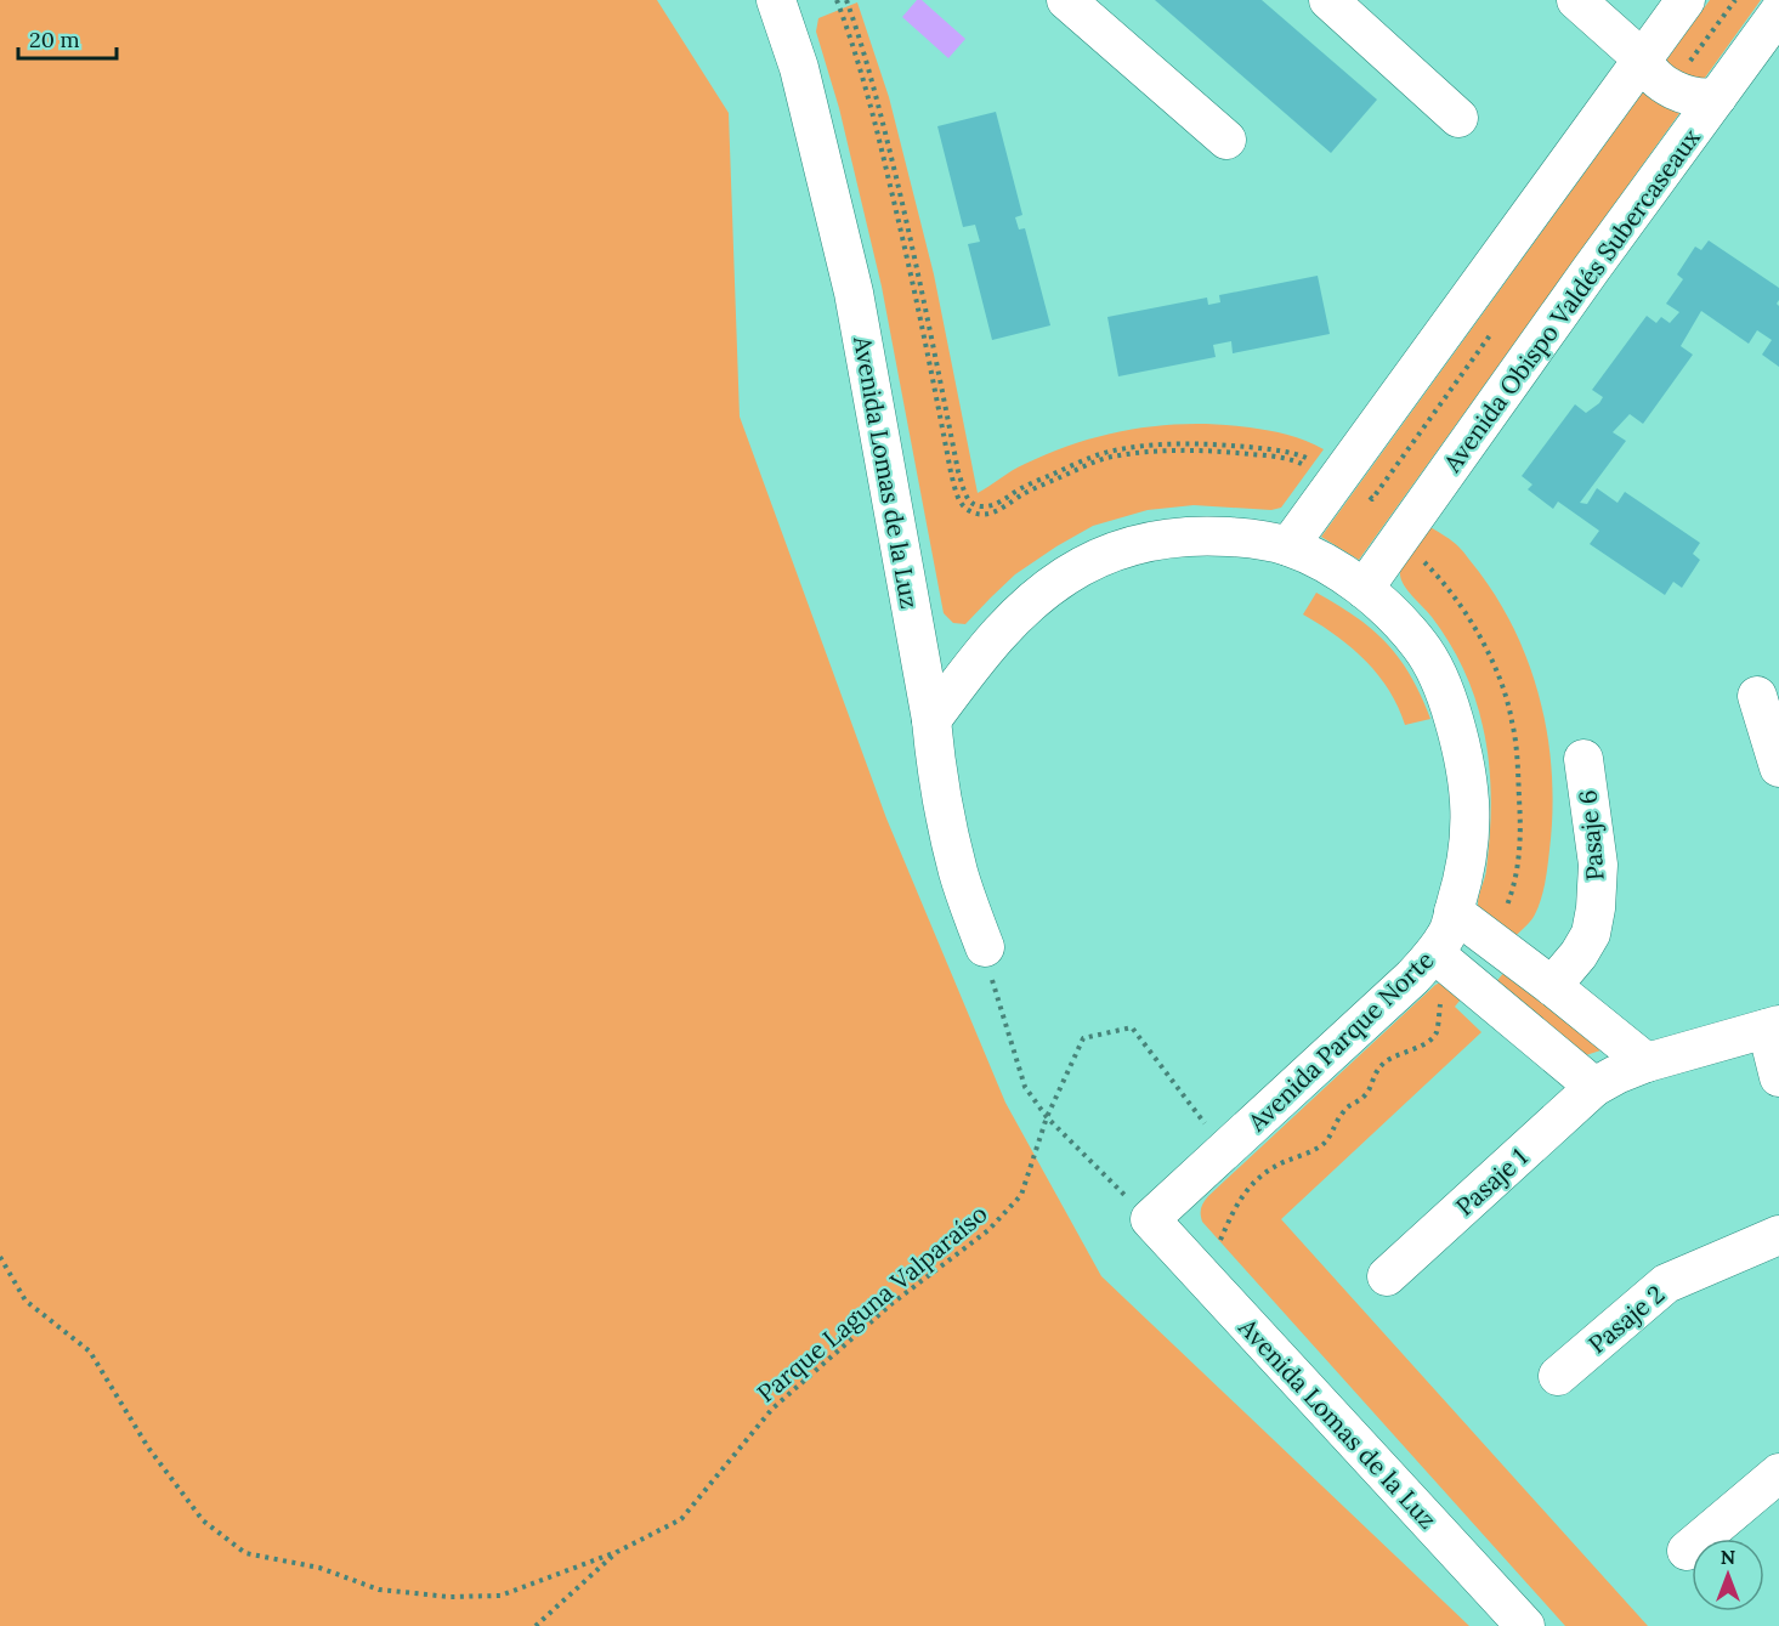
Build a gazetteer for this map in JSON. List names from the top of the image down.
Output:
{
  "streets": {
    "street": [
      "Avenida Obispo Valdés Subercaseaux",
      "Avenida Lomas de la Luz",
      "Pasaje 6",
      "Avenida Parque Norte",
      "Pasaje 1",
      "Pasaje 2"
    ],
    "path": ["Parque Laguna Valparaíso"]
  },
  "crossings": [
    ["Avenida Obispo Valdés Subercaseaux", "Avenida Parque Norte"],
    ["Avenida Lomas de la Luz", "Avenida Parque Norte"],
    ["Avenida Parque Norte", "Parque Laguna Valparaíso"]
  ],
  "scale_bar": "20 m",
  "north": "top"
}
